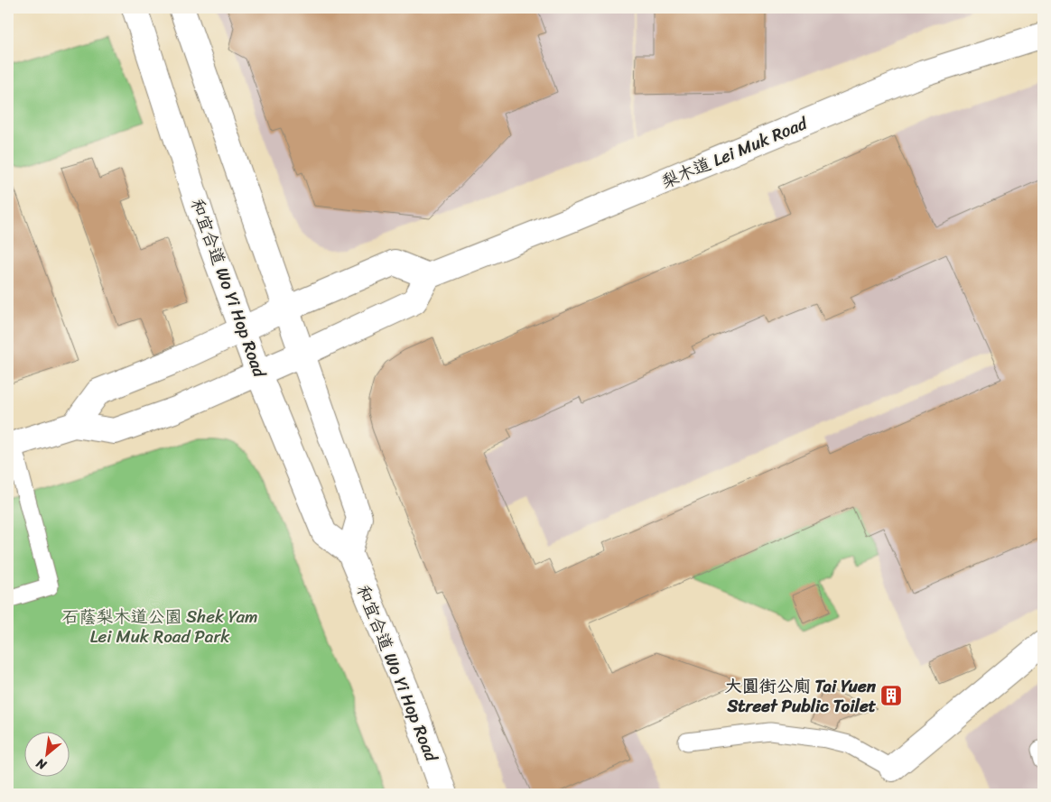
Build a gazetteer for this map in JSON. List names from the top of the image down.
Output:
{
  "streets": {
    "street": ["梨木道 Lei Muk Road", "和宜合道 Wo Yi Hop Road"]
  },
  "parks": ["石蔭梨木道公園 Shek Yam Lei Muk Road Park"],
  "places": {
    "building": ["大圓街公廁 Tai Yuen Street Public Toilet"]
  },
  "north": "bottom left"
}
